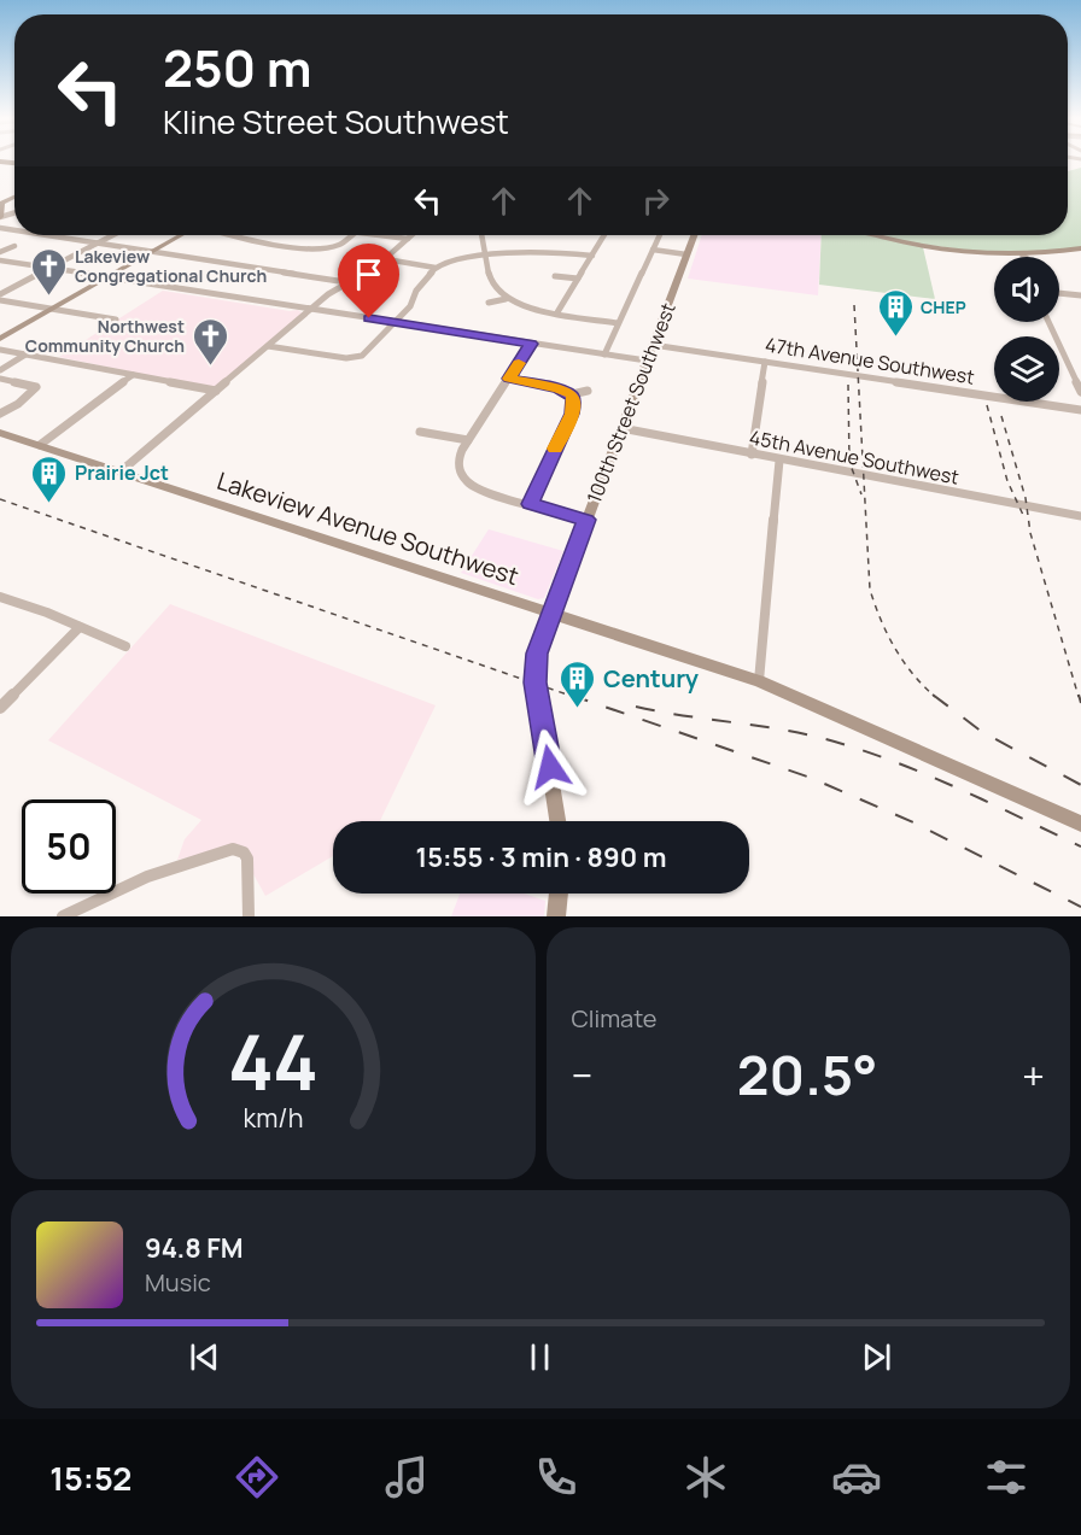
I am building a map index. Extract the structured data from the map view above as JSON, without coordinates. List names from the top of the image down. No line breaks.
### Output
{"streets":{"street":["47th Avenue Southwest","100th Street Southwest","45th Avenue Southwest","Lakeview Avenue Southwest"]},"crossings":[["47th Avenue Southwest","100th Street Southwest"],["100th Street Southwest","45th Avenue Southwest"],["100th Street Southwest","Lakeview Avenue Southwest"]],"places":{"church":["Lakeview Congregational Church","Northwest Community Church"],"building":["CHEP","Prairie Jct","Century"]},"page":{"turn":["250 m","Kline Street Southwest"],"limit":"50","trip":"15:55 · 3 min · 890 m","tile":"Climate","heat":["−","20.5°","+"],"song":["94.8 FM","Music"],"tabs":"15:52","gauge":["44","km/h"]}}
